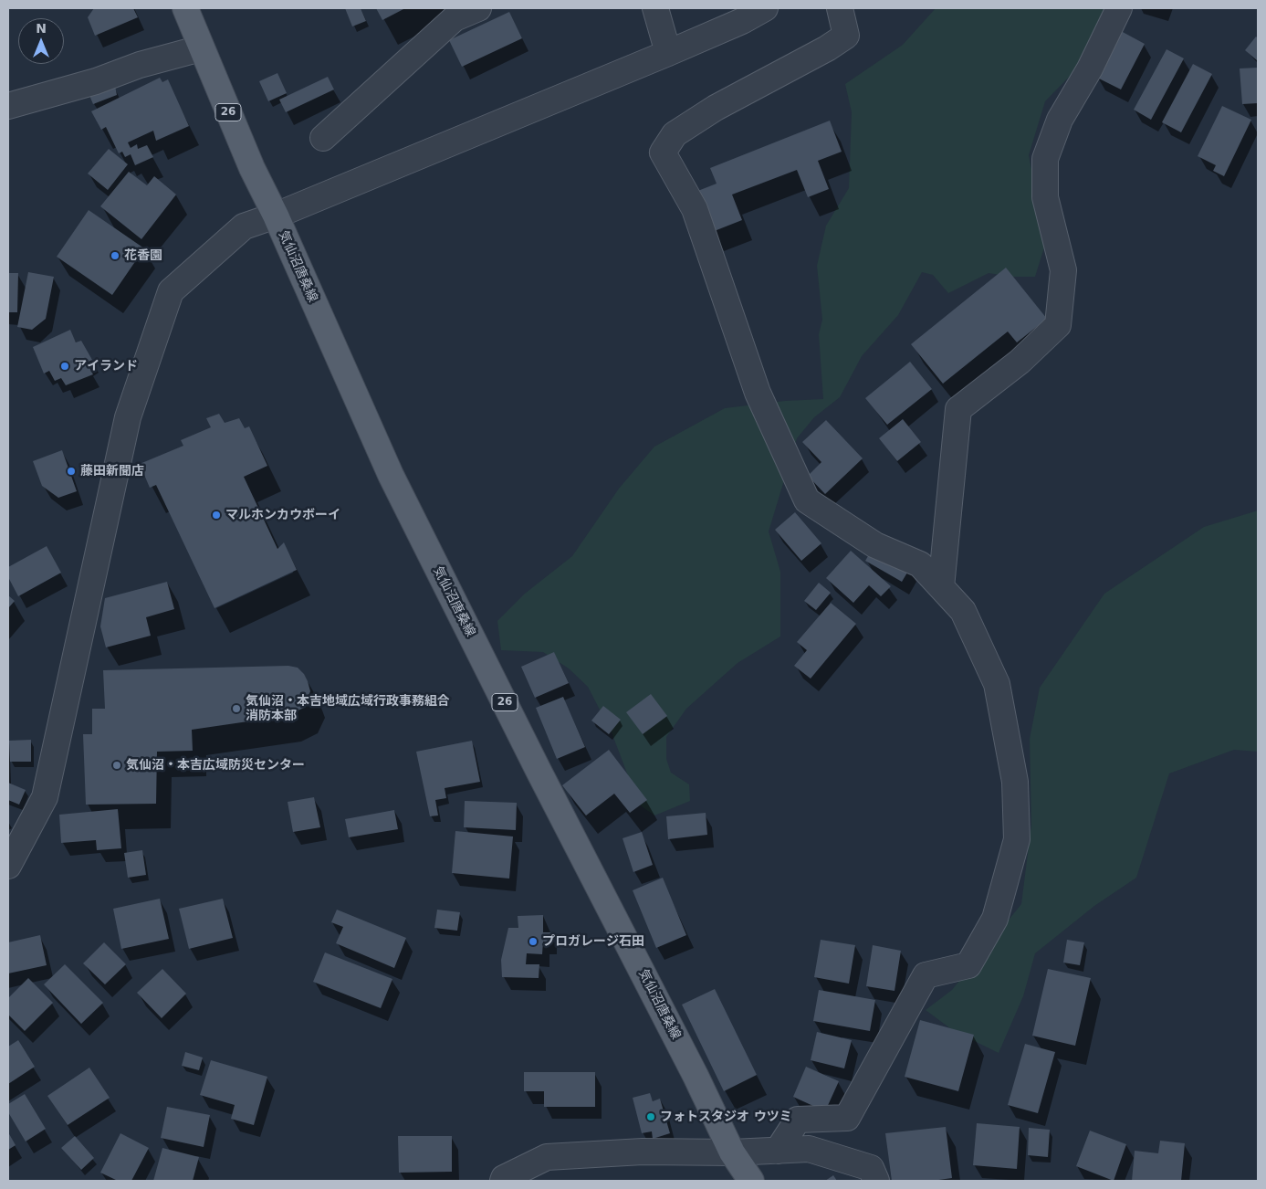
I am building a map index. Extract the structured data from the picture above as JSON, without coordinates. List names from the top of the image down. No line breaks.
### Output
{"streets":{"main road":["26","気仙沼唐桑線"]},"places":["花香園","アイランド","藤田新聞店","マルホンカウボーイ","気仙沼・本吉地域広域行政事務組合 消防本部","気仙沼・本吉広域防災センター","プロガレージ石田","フォトスタジオ ウツミ"],"north":"top"}
